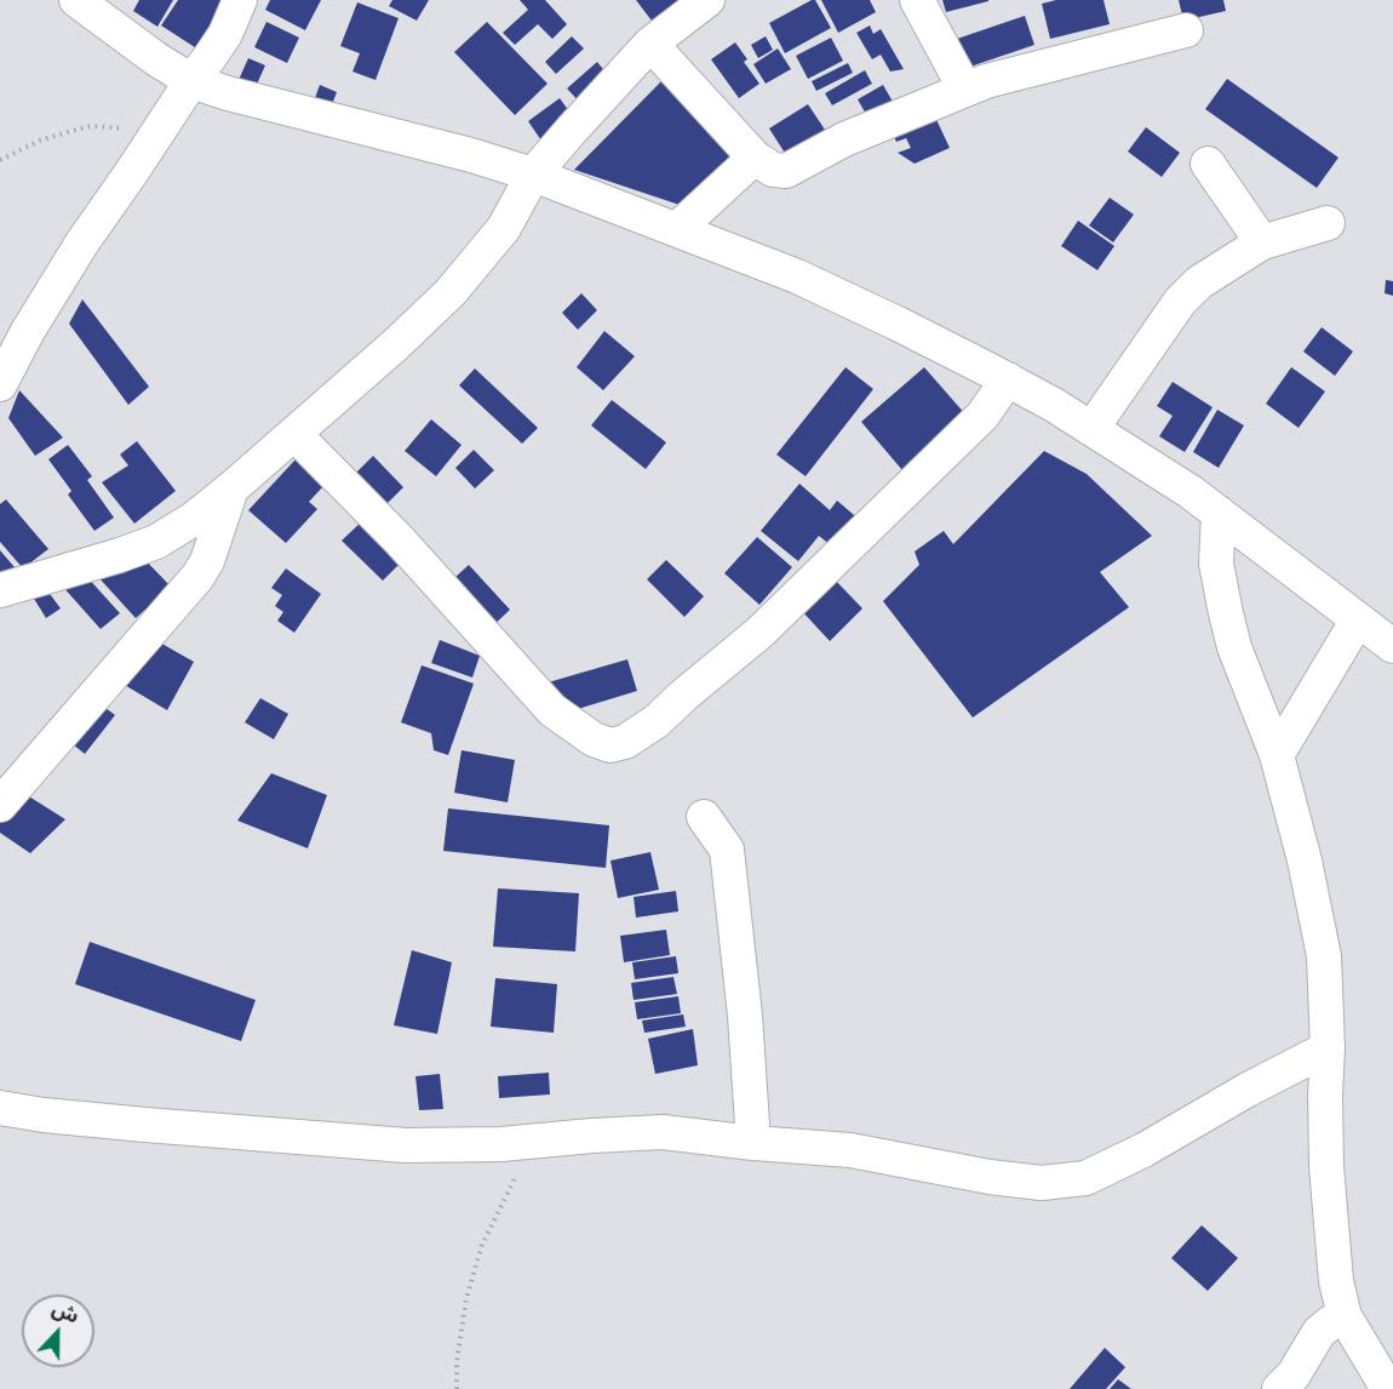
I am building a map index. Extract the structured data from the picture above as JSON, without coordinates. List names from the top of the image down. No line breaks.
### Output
{"north":"top"}
